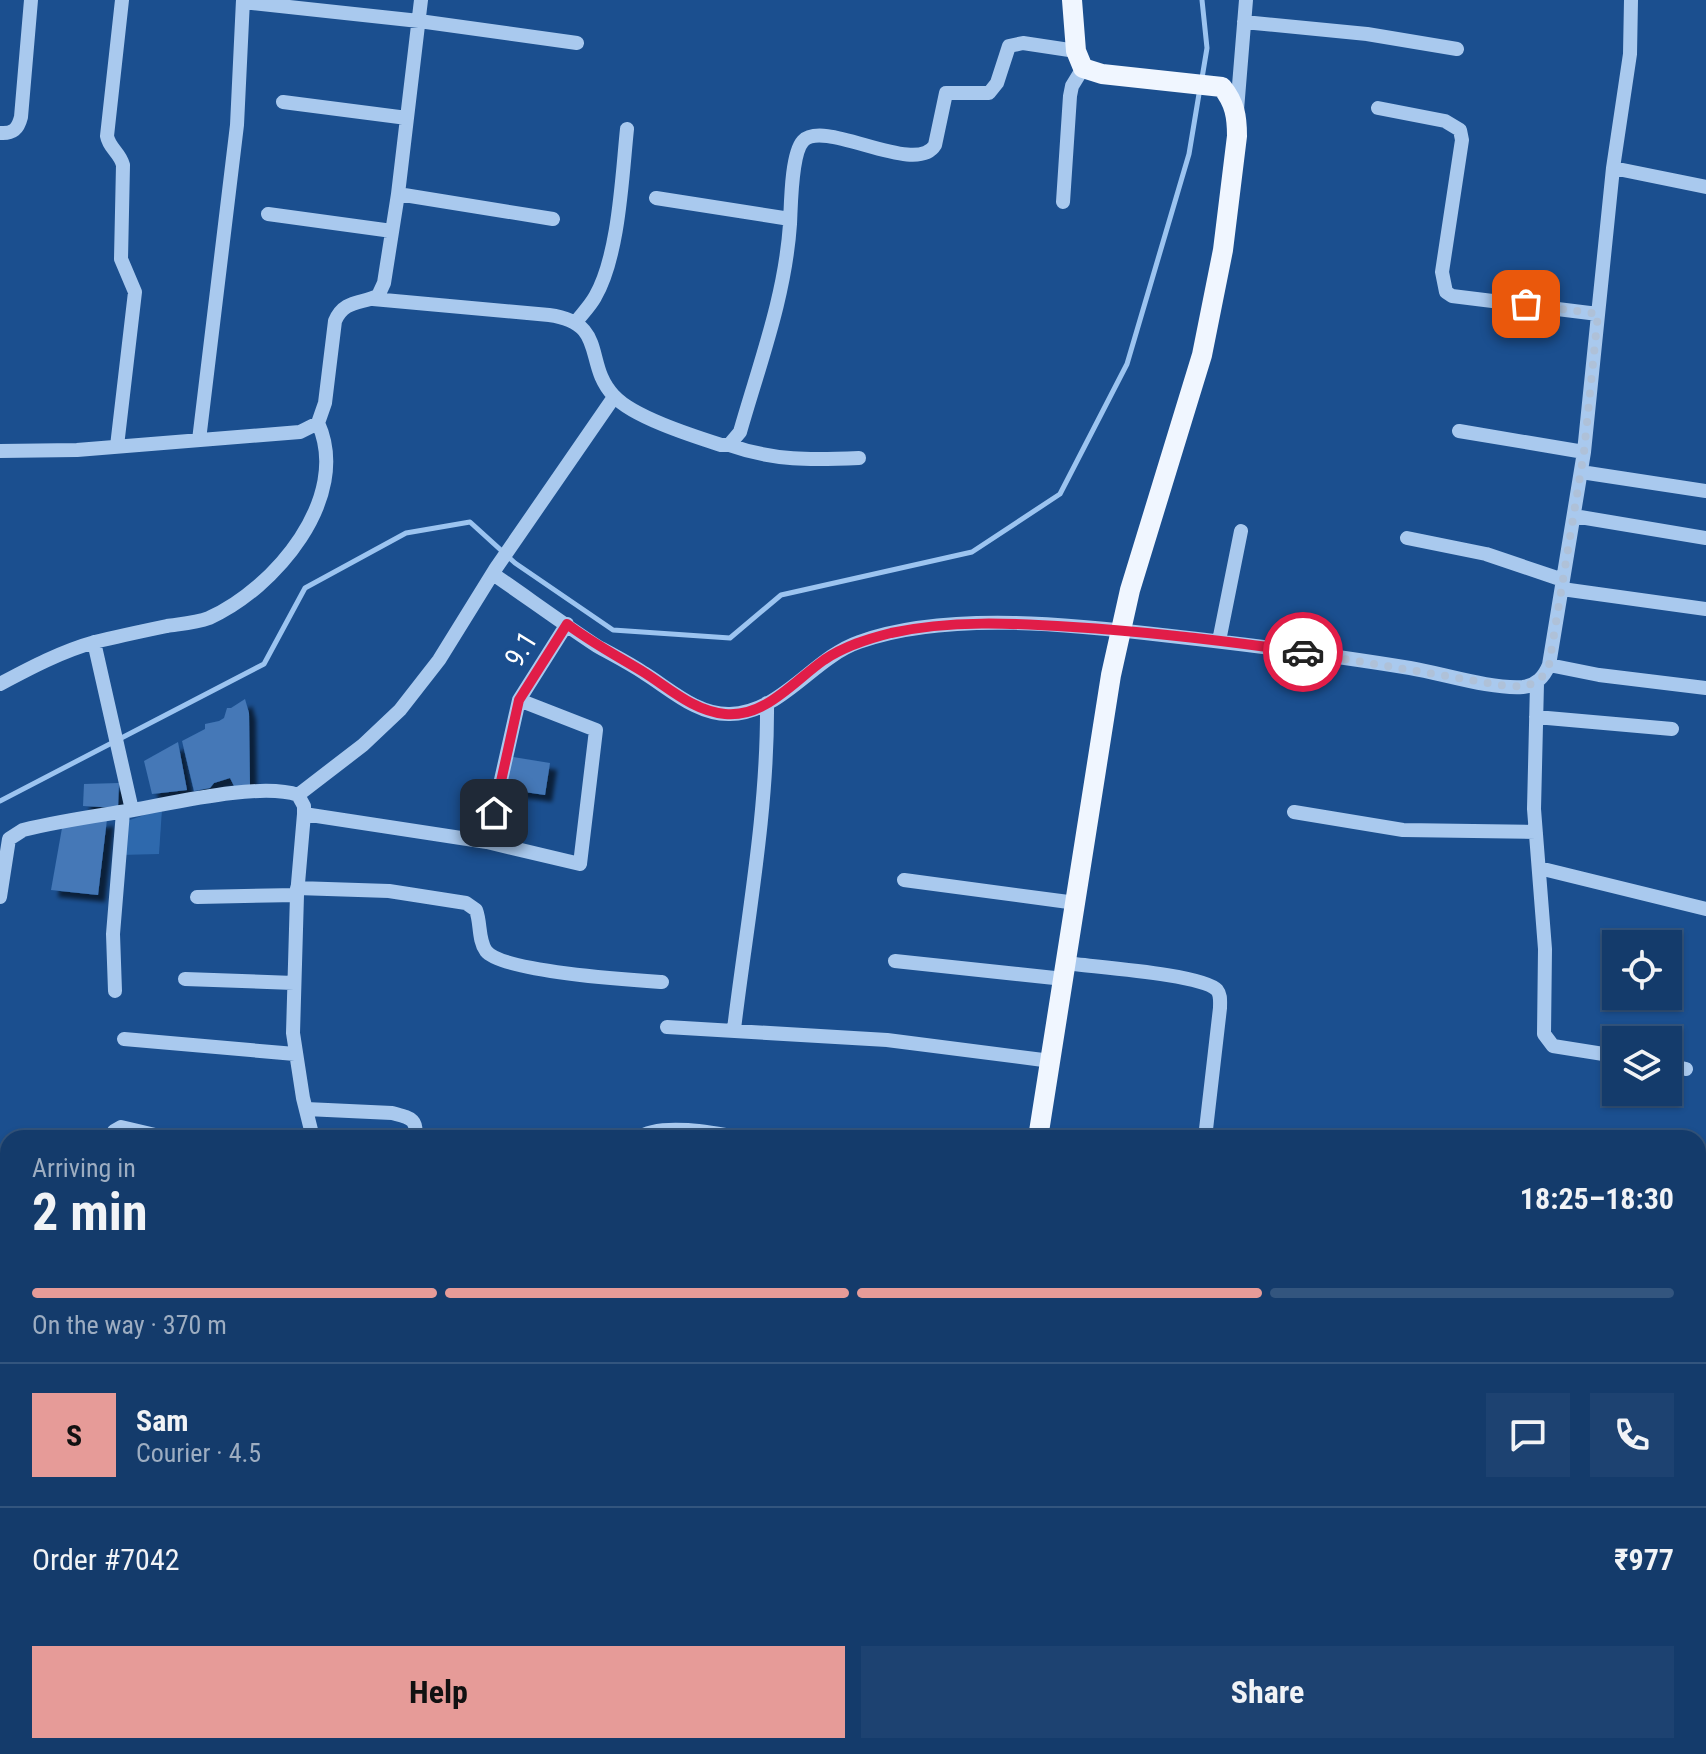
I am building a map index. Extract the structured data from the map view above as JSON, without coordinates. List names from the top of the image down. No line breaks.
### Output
{"streets":{"street":["9.1"]},"page":{"heading":["2 min","Arriving in","18:25–18:30"],"panel":["Sam","Courier · 4.5","Order #7042","₹977"],"bar":"On the way · 370 m","round":"S","buttons":["Help","Share"]}}
